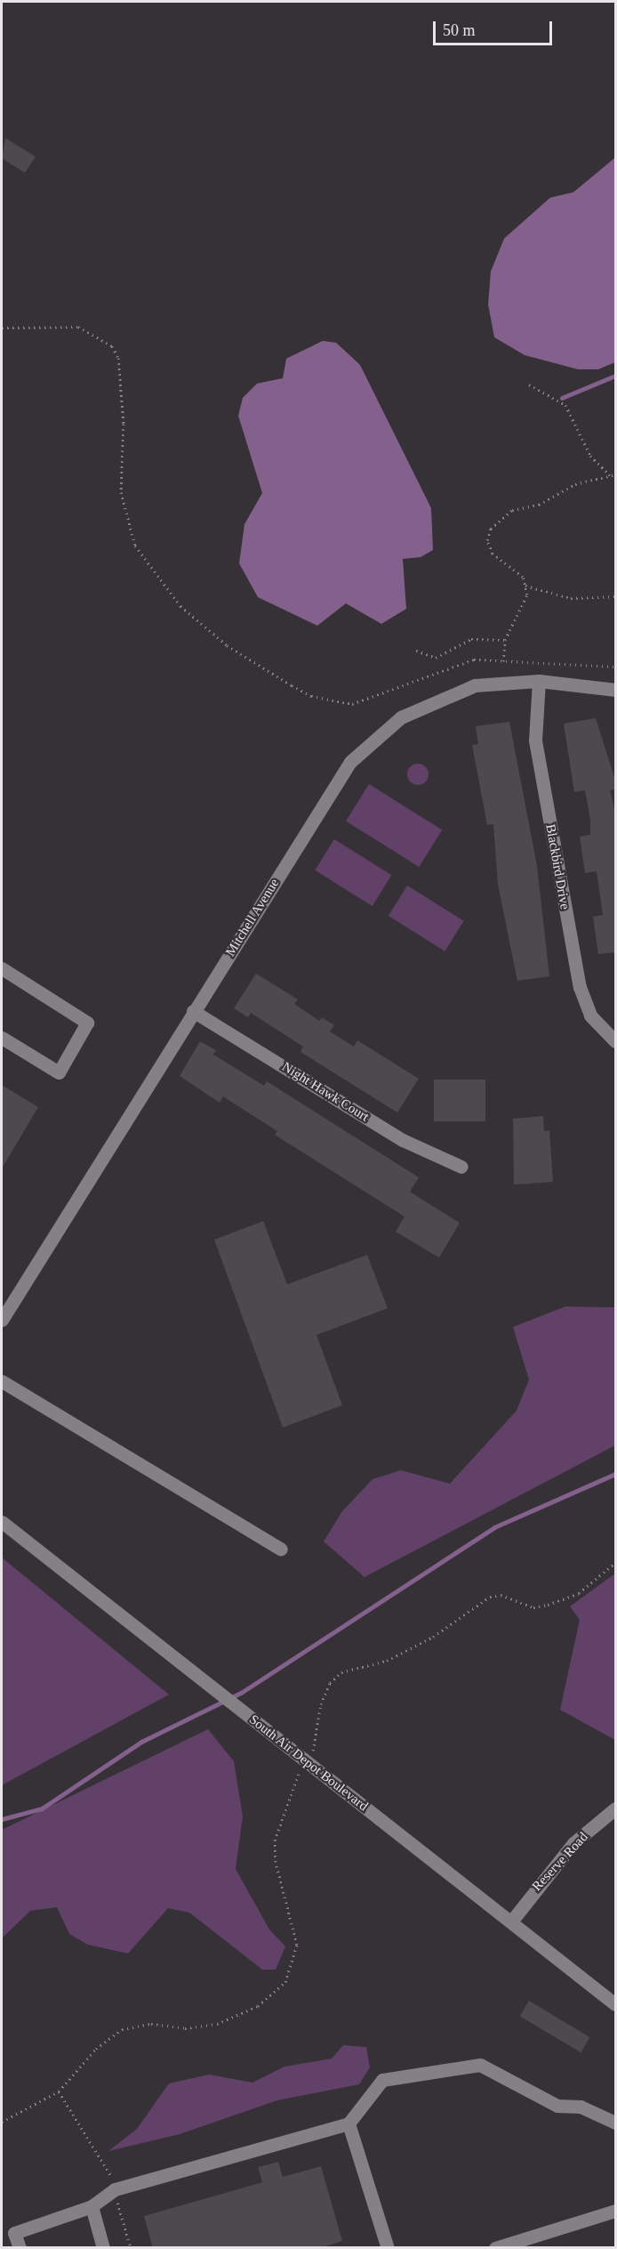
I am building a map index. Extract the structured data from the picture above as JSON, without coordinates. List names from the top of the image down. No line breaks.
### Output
{"streets":{"street":["Blackbird Drive","Mitchell Avenue","Night Hawk Court","South Air Depot Boulevard","Reserve Road"]},"crossings":[["Blackbird Drive","Mitchell Avenue"],["Mitchell Avenue","Night Hawk Court"],["South Air Depot Boulevard","Reserve Road"]],"scale_bar":"50 m"}
